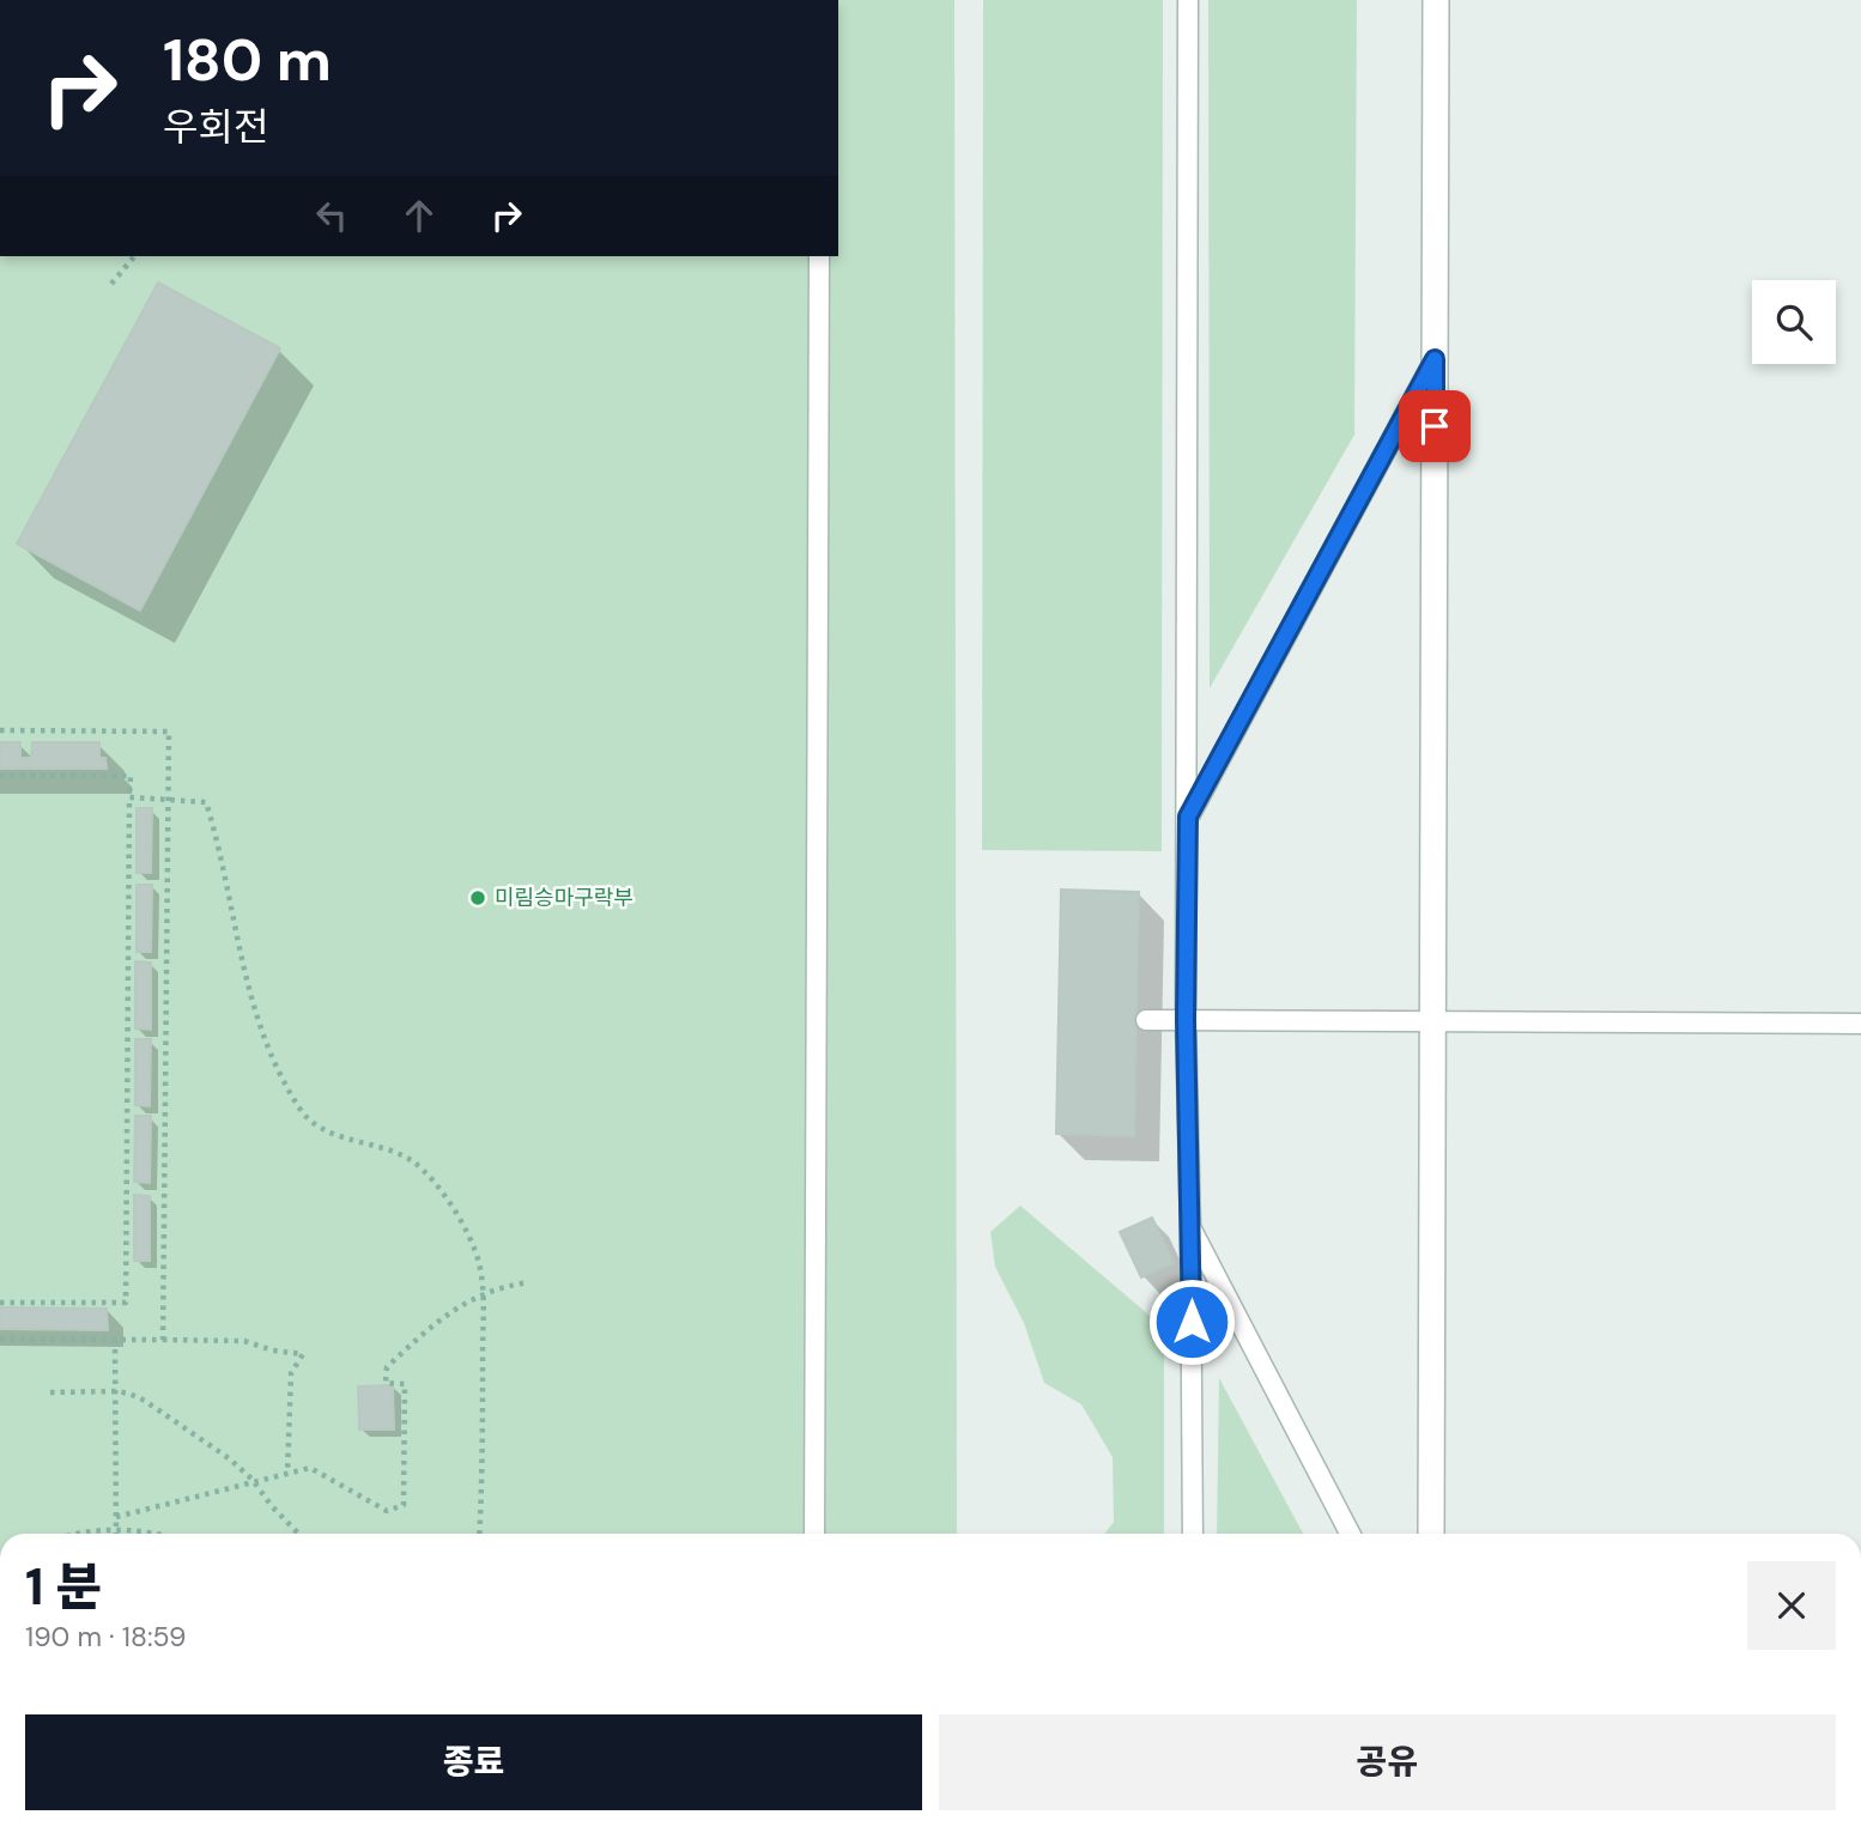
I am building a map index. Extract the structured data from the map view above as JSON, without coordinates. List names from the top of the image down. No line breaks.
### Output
{"places":["미림승마구락부"],"page":{"turn":["180 m","우회전"],"heading":["1 분","190 m · 18:59"],"buttons":["종료","공유"]}}
